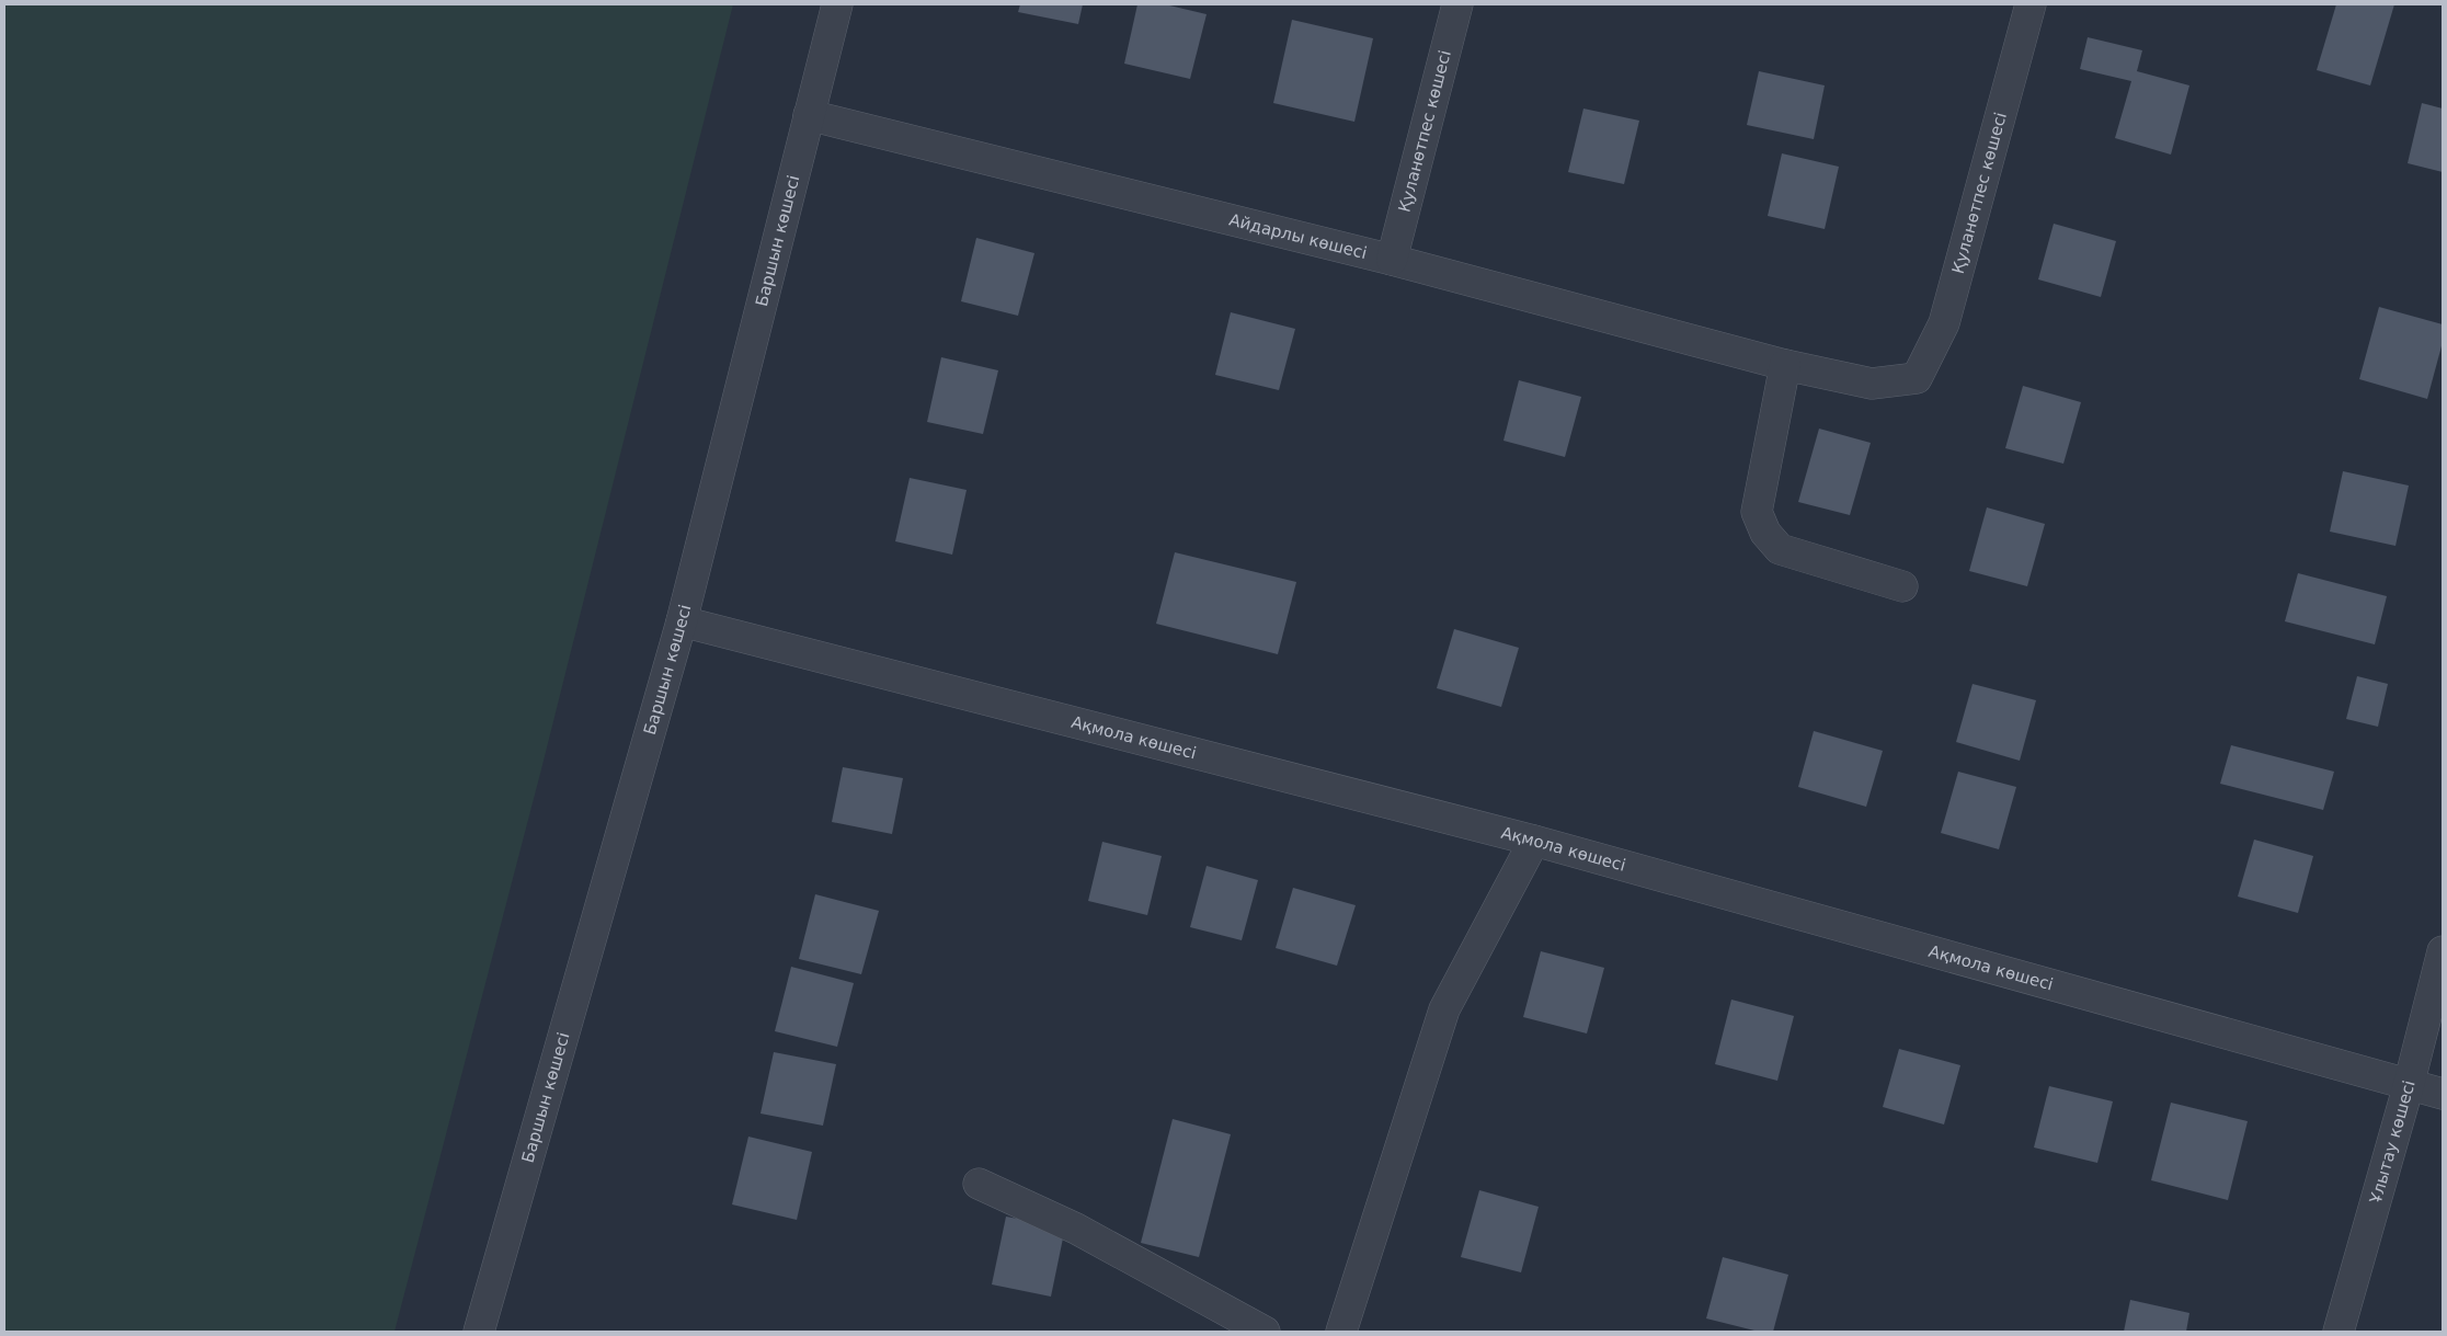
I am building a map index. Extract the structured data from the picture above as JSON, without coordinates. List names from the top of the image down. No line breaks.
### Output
{"streets":{"street":["Қуланөтпес көшесі","Айдарлы көшесі","Баршын көшесі","Ақмола көшесі","Ұлытау көшесі"]},"crossings":[["Қуланөтпес көшесі","Айдарлы көшесі"],["Айдарлы көшесі","Баршын көшесі"],["Баршын көшесі","Ақмола көшесі"],["Ақмола көшесі","Ұлытау көшесі"]]}
